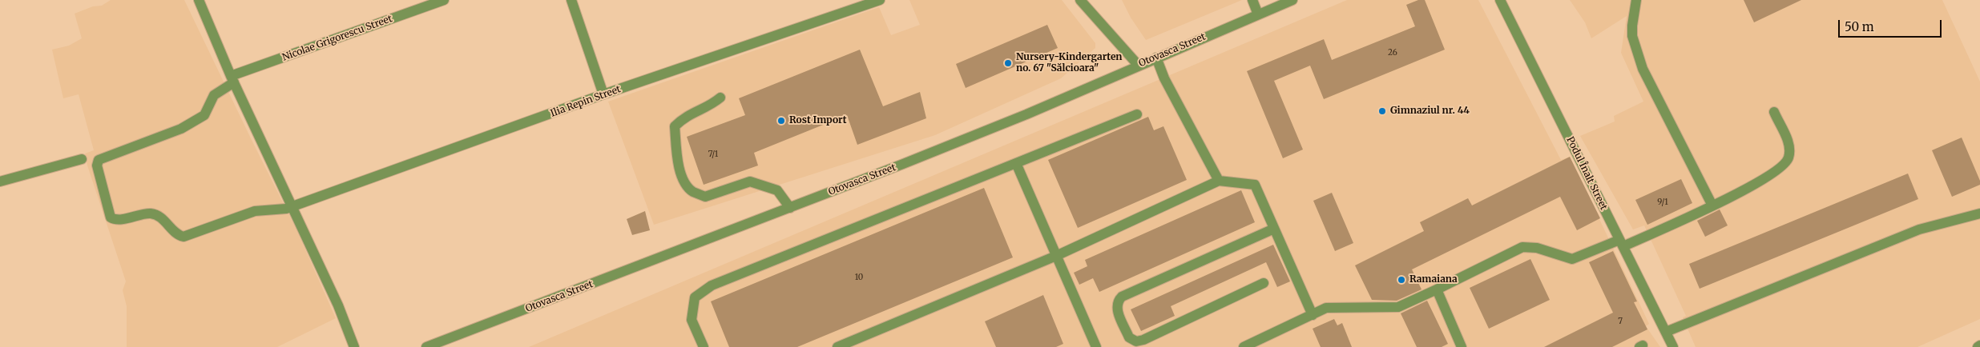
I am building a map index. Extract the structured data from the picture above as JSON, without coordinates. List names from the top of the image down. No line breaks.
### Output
{"streets":{"street":["Nicolae Grigorescu Street","Otovasca Street","Ilia Repin Street","Podul Înalt Street"]},"crossings":[["Nicolae Grigorescu Street","Ilia Repin Street"]],"places":["Nursery-Kindergarten no. 67 \"Sălcioara\"","Gimnaziul nr. 44","Rost Import","Ramaiana"],"house_numbers":["26","7/1","9/1","10","7"],"scale_bar":"50 m"}
